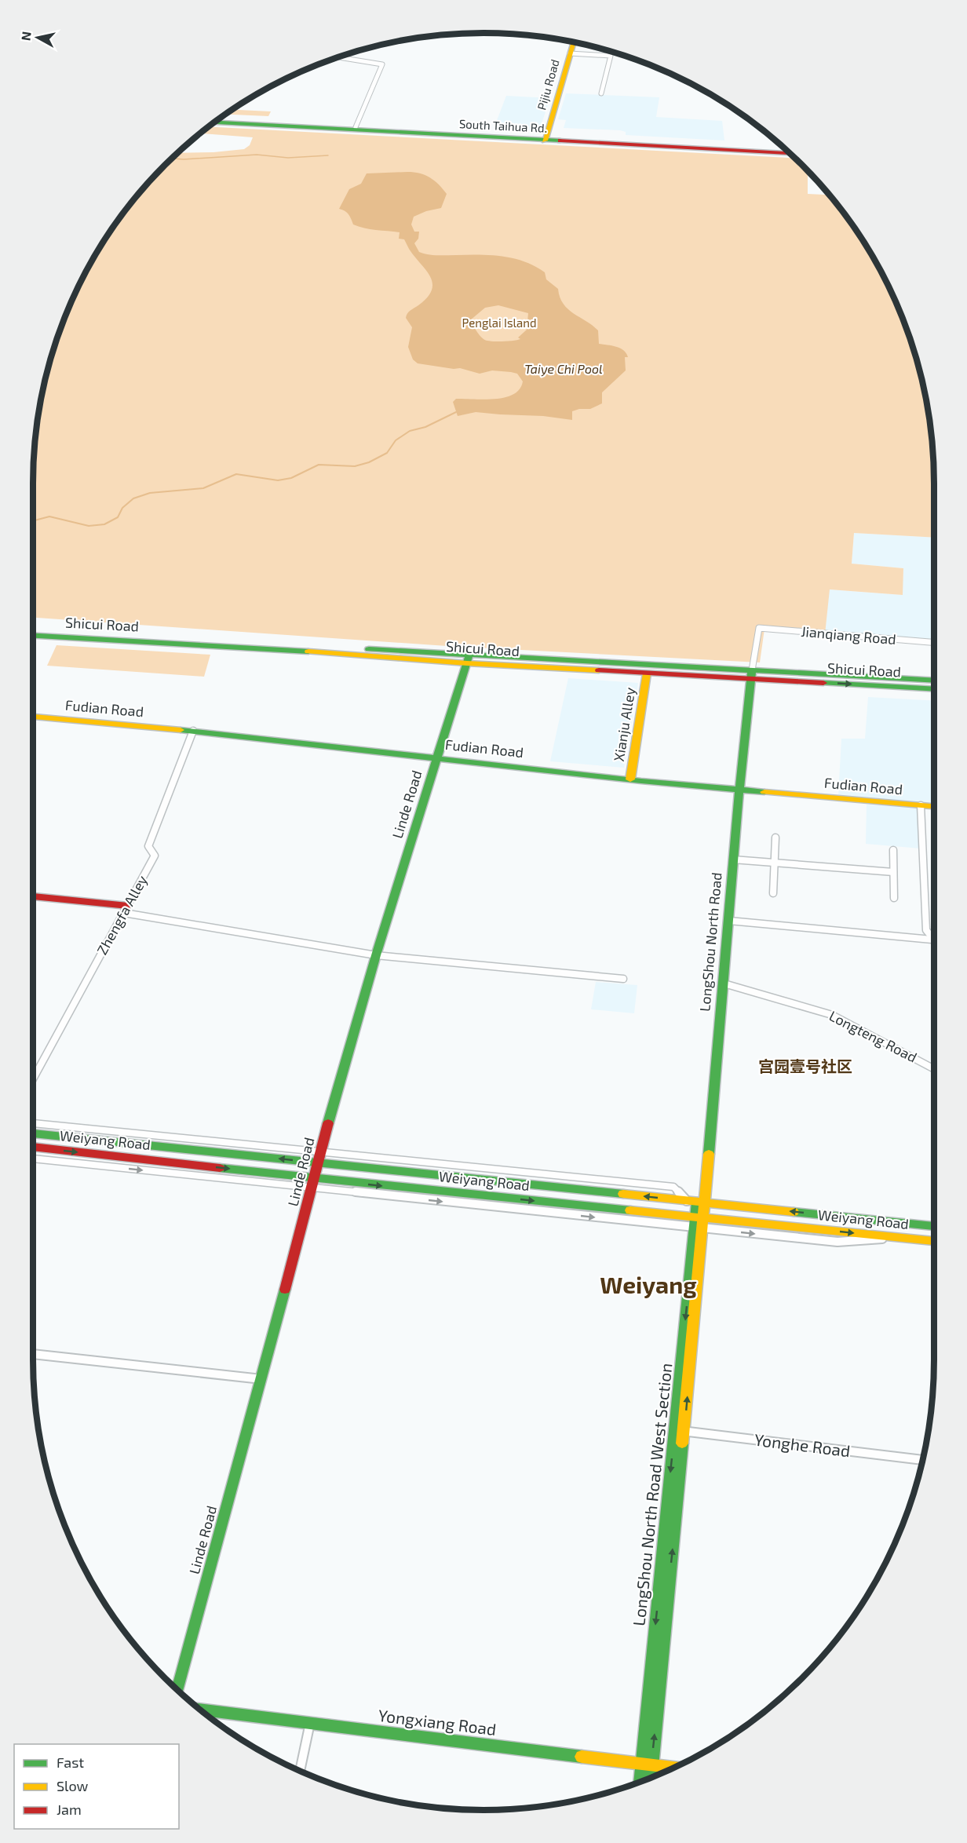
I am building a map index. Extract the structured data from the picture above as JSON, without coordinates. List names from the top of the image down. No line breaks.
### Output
{"streets":{"main road":["Pijiu Road","South Taihua Rd.","Shicui Road","Fudian Road","Xianju Alley","Linde Road","LongShou North Road","Weiyang Road","LongShou North Road West Section","Yongxiang Road"],"street":["Jianqiang Road","Zhengfa Alley","Longteng Road","Yonghe Road"]},"crossings":[["Pijiu Road","South Taihua Rd."],["Shicui Road","Jianqiang Road"],["Shicui Road","Xianju Alley"],["Shicui Road","Linde Road"],["Shicui Road","LongShou North Road"],["Jianqiang Road","LongShou North Road"],["Fudian Road","Xianju Alley"],["Fudian Road","Linde Road"],["Fudian Road","Zhengfa Alley"],["Fudian Road","LongShou North Road"],["Linde Road","Weiyang Road"],["LongShou North Road","Longteng Road"],["LongShou North Road","Weiyang Road"],["LongShou North Road","LongShou North Road West Section"],["Weiyang Road","LongShou North Road West Section"],["Yonghe Road","LongShou North Road West Section"],["LongShou North Road West Section","Yongxiang Road"]],"districts":["宫园壹号社区","Weiyang"],"water":["Taiye Chi Pool"],"parks":["Penglai Island"],"legend":["Fast","Slow","Jam"],"north":"left"}
